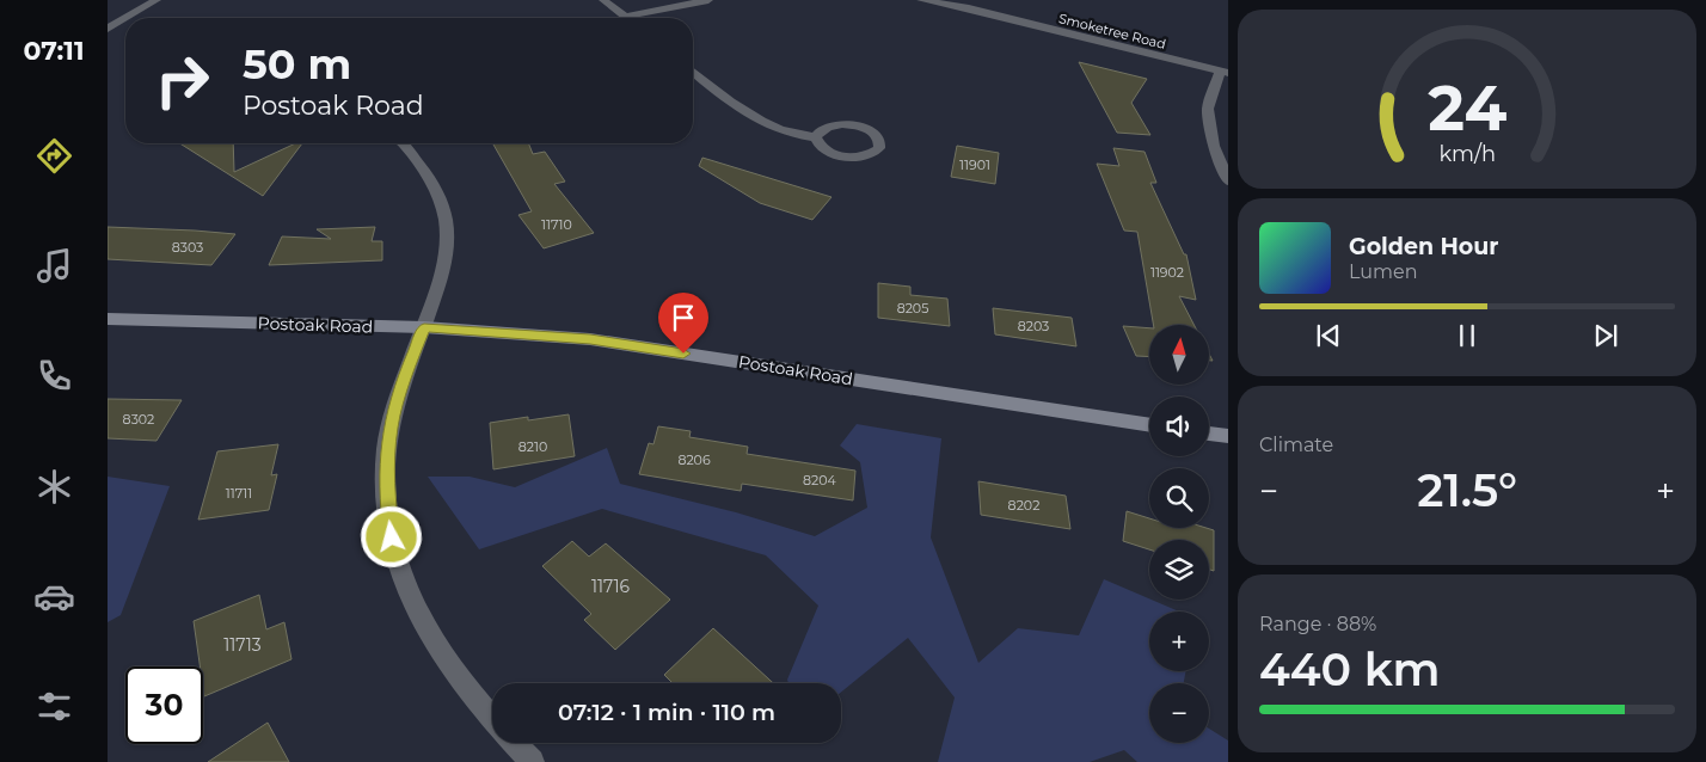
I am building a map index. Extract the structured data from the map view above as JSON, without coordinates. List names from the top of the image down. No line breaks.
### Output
{"streets":{"street":["Smoketree Road","Postoak Road"]},"house_numbers":["11901","11710","8303","11902","8205","8203","8302","8210","8206","8204","11711","8202","11716","11713"],"north":"top","page":{"tabs":"07:11","turn":["50 m","Postoak Road"],"song":["Golden Hour","Lumen"],"map_buttons":["+","−"],"tile":["Climate",["Range · 88%","440 km"]],"heat":["−","21.5°","+"],"limit":"30","trip":"07:12 · 1 min · 110 m","gauge":["24","km/h"]}}
